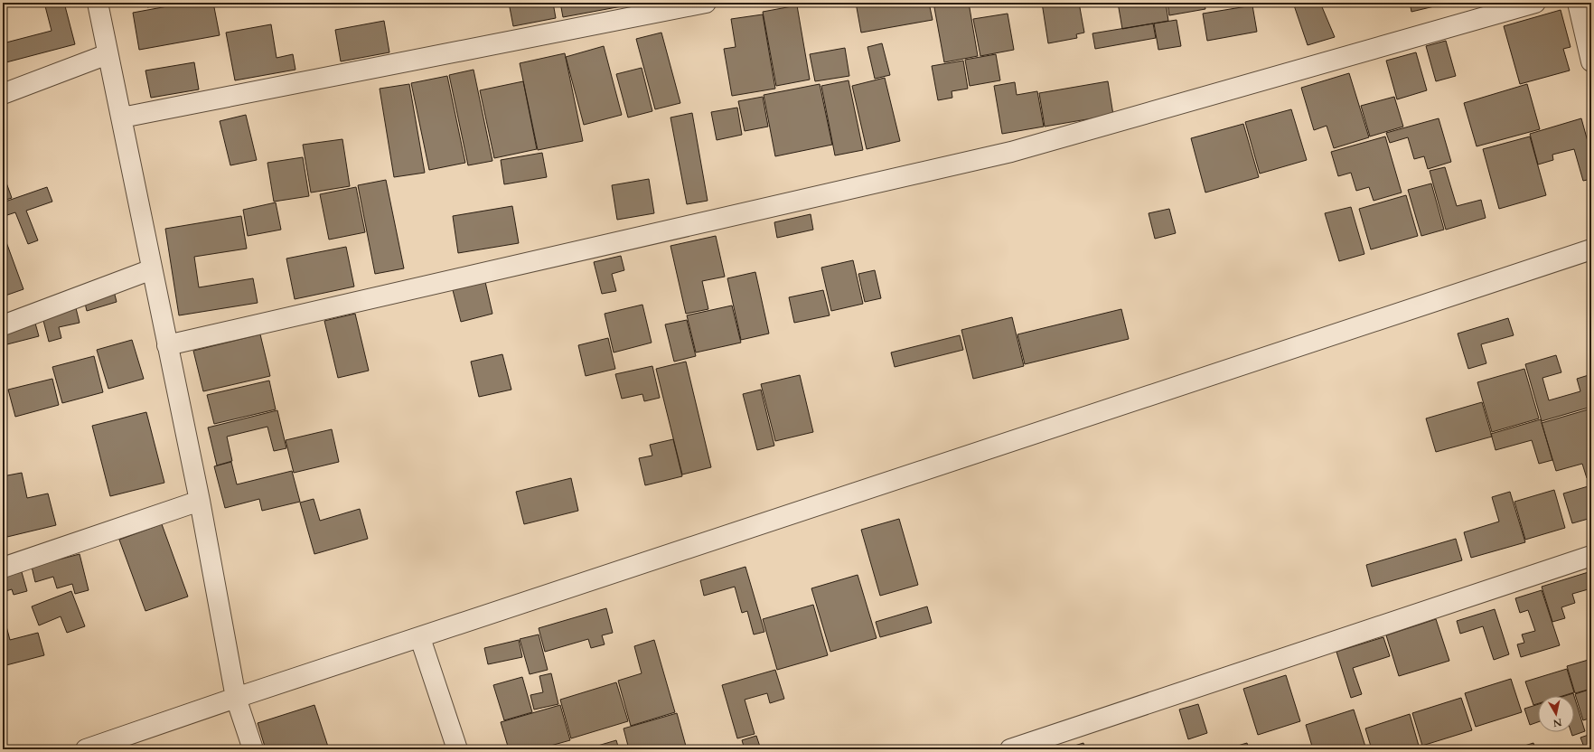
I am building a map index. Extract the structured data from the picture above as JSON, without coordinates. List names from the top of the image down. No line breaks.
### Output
{"north":"bottom"}
